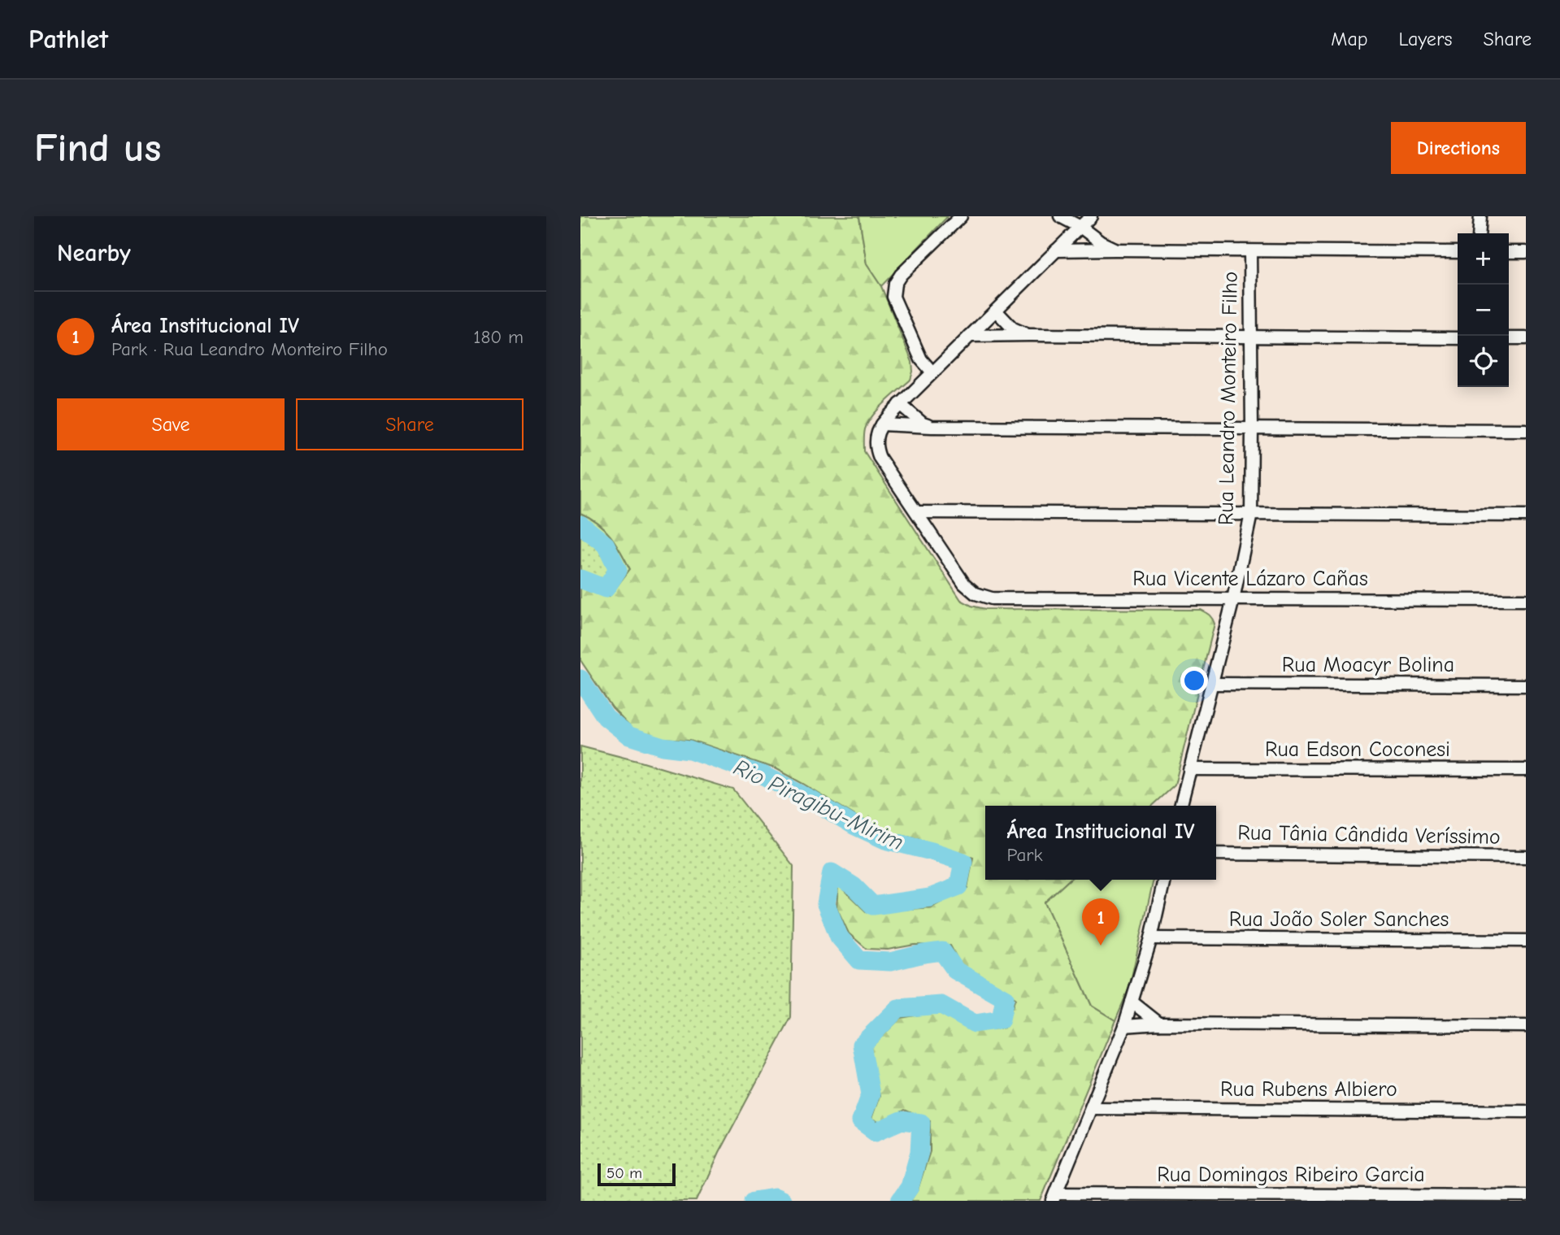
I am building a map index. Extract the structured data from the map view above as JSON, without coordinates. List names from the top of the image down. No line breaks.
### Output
{"streets":{"street":["Rua Leandro Monteiro Filho","Rua Vicente Lázaro Cañas","Rua Moacyr Bolina","Rua Edson Coconesi","Rua Tânia Cândida Veríssimo","Rua João Soler Sanches","Rua Rubens Albiero","Rua Domingos Ribeiro Garcia"]},"crossings":[["Rua Leandro Monteiro Filho","Rua Vicente Lázaro Cañas"],["Rua Leandro Monteiro Filho","Rua Moacyr Bolina"],["Rua Leandro Monteiro Filho","Rua Edson Coconesi"]],"water":["Rio Piragibu-Mirim"],"scale_bar":"50 m","page":{"header":"Pathlet","nav":["Map","Layers","Share"],"buttons":["Directions",["Save","Share"]],"title":"Find us","heading":"Nearby","map_buttons":["+","−"],"list":[{"mark":"1","name":"Área Institucional IV","note":"Park · Rua Leandro Monteiro Filho","value":"180 m"}],"popup":["Área Institucional IV","Park"],"pins":"1","scale":"50 m"}}
